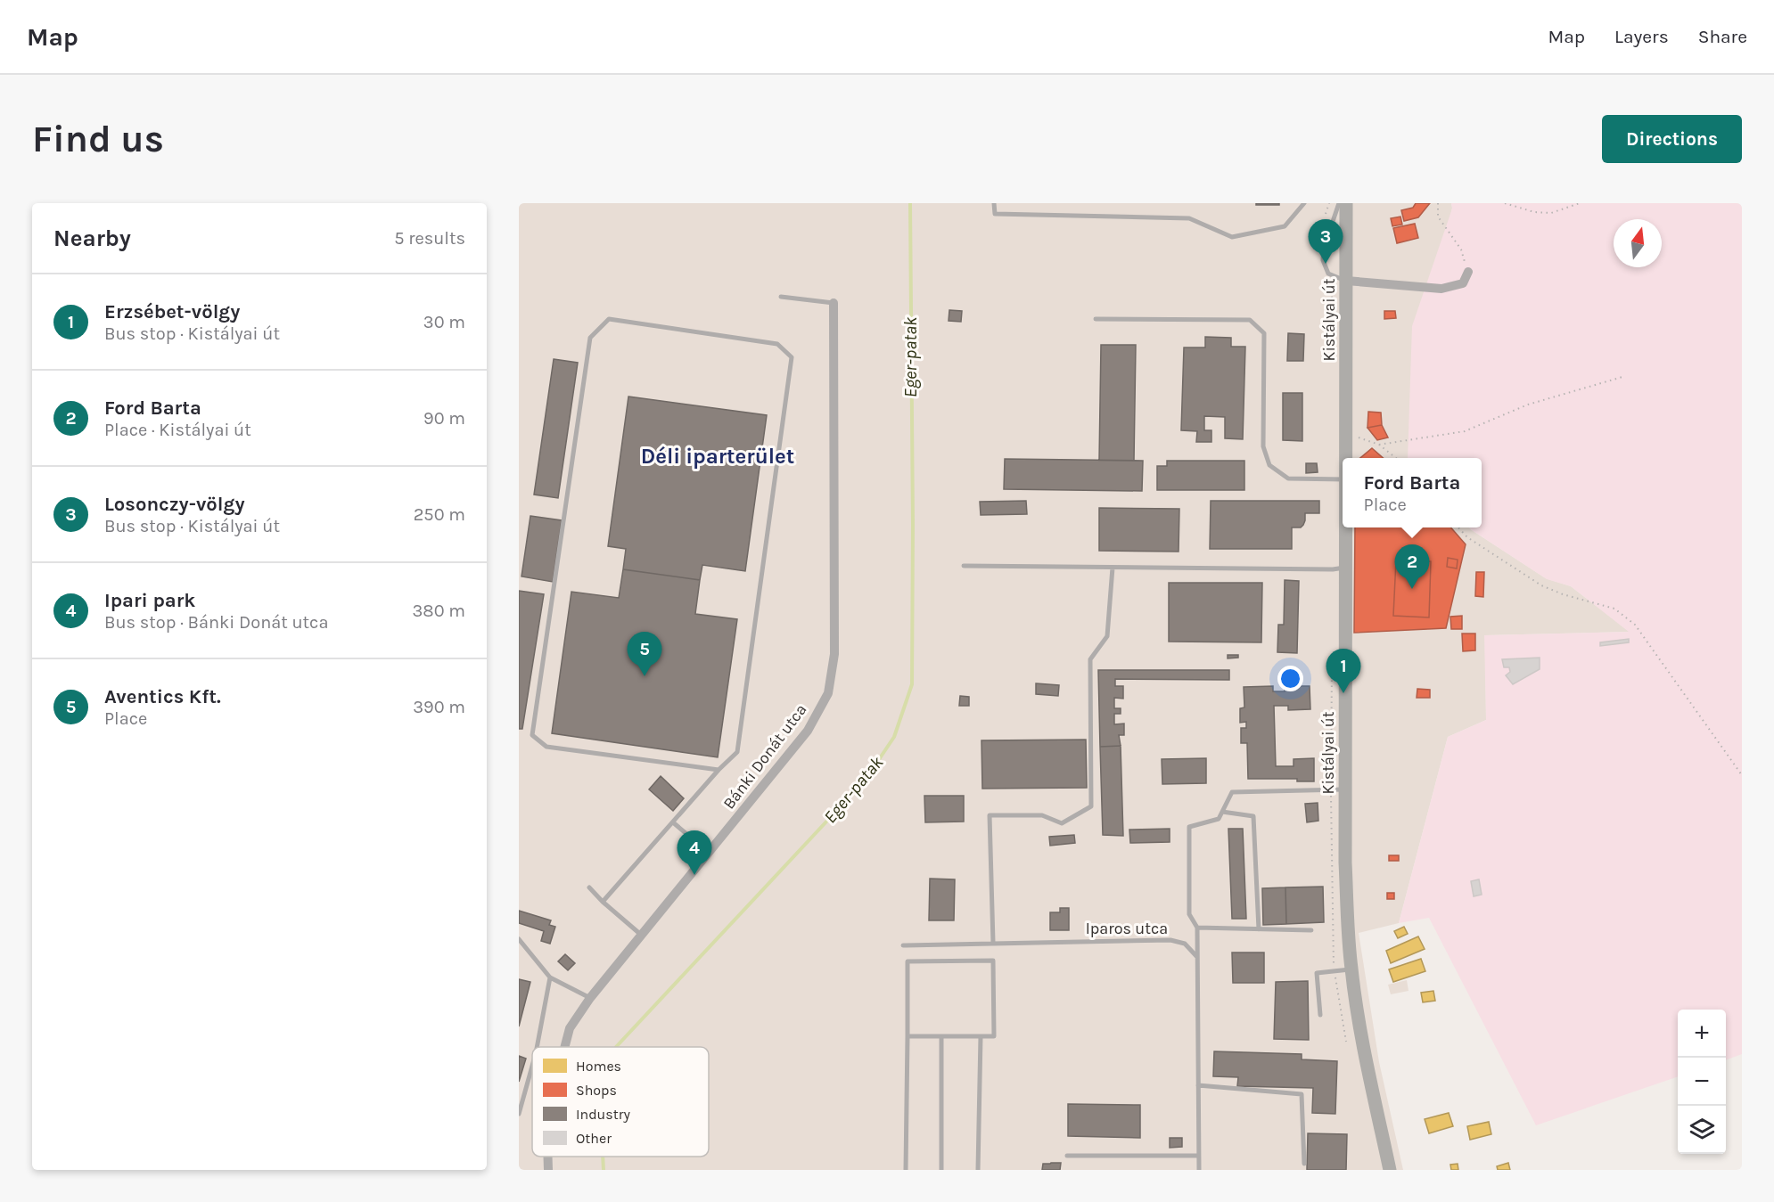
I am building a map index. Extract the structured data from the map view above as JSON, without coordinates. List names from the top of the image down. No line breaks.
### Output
{"streets":{"main road":["Kistályai út"],"street":["Bánki Donát utca"],"lane":["Iparos utca"]},"districts":["Déli iparterület"],"water":["Eger-patak"],"legend":["Homes","Shops","Industry","Other"],"north":"top","page":{"header":"Map","nav":["Map","Layers","Share"],"buttons":"Directions","title":"Find us","heading":["Nearby","5 results"],"pins":["3","2","5","1","4"],"list":[{"mark":"1","name":"Erzsébet-völgy","note":"Bus stop · Kistályai út","value":"30 m"},{"mark":"2","name":"Ford Barta","note":"Place · Kistályai út","value":"90 m"},{"mark":"3","name":"Losonczy-völgy","note":"Bus stop · Kistályai út","value":"250 m"},{"mark":"4","name":"Ipari park","note":"Bus stop · Bánki Donát utca","value":"380 m"},{"mark":"5","name":"Aventics Kft.","note":"Place","value":"390 m"}],"popup":["Ford Barta","Place"],"map_buttons":["+","−"]}}
